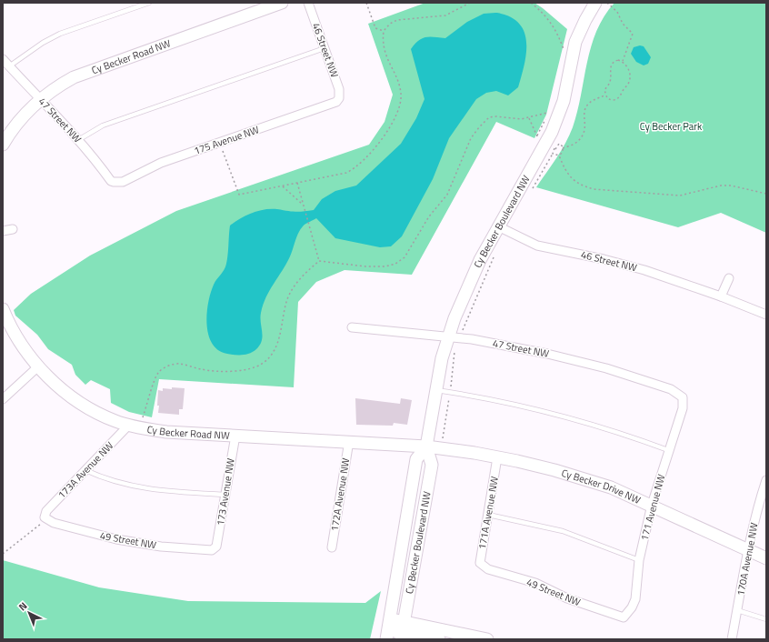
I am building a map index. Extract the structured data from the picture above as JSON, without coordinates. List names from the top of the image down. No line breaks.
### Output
{"streets":{"street":["46 Street NW","Cy Becker Road NW","47 Street NW","175 Avenue NW","Cy Becker Boulevard NW","173A Avenue NW","Cy Becker Drive NW","173 Avenue NW","172A Avenue NW","171 Avenue NW","171A Avenue NW","49 Street NW","170A Avenue NW"]},"crossings":[["46 Street NW","175 Avenue NW"],["46 Street NW","Cy Becker Boulevard NW"],["Cy Becker Road NW","47 Street NW"],["Cy Becker Road NW","Cy Becker Boulevard NW"],["Cy Becker Road NW","173A Avenue NW"],["Cy Becker Road NW","Cy Becker Drive NW"],["Cy Becker Road NW","173 Avenue NW"],["Cy Becker Road NW","172A Avenue NW"],["47 Street NW","175 Avenue NW"],["47 Street NW","Cy Becker Boulevard NW"],["47 Street NW","171 Avenue NW"],["Cy Becker Boulevard NW","Cy Becker Drive NW"],["173A Avenue NW","49 Street NW"],["Cy Becker Drive NW","171 Avenue NW"],["Cy Becker Drive NW","171A Avenue NW"],["Cy Becker Drive NW","170A Avenue NW"],["173 Avenue NW","49 Street NW"],["171 Avenue NW","49 Street NW"],["171A Avenue NW","49 Street NW"]],"parks":["Cy Becker Park"],"north":"top left"}
